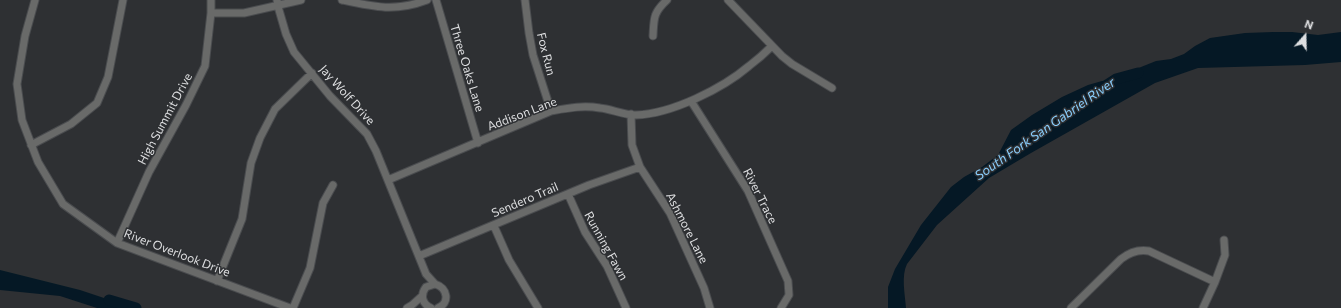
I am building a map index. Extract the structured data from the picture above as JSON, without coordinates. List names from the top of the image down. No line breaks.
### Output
{"streets":{"street":["Fox Run","Three Oaks Lane","Jay Wolf Drive","Addison Lane","High Summit Drive","River Trace","Sendero Trail","Ashmore Lane","Running Fawn","River Overlook Drive"]},"crossings":[["Fox Run","Addison Lane"],["Three Oaks Lane","Addison Lane"],["Jay Wolf Drive","Addison Lane"],["Jay Wolf Drive","Sendero Trail"],["Addison Lane","River Trace"],["Addison Lane","Ashmore Lane"],["High Summit Drive","River Overlook Drive"],["Sendero Trail","Ashmore Lane"],["Sendero Trail","Running Fawn"]],"water":["South Fork San Gabriel River"],"north":"top"}
